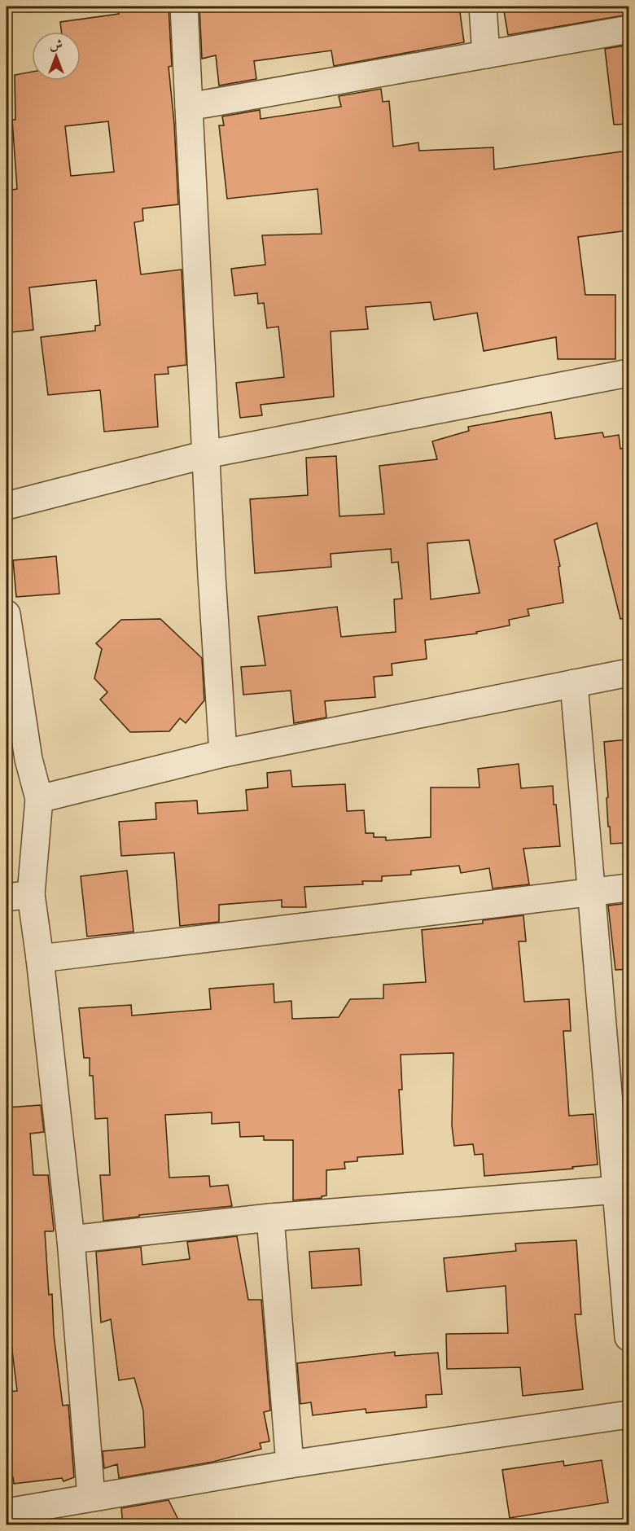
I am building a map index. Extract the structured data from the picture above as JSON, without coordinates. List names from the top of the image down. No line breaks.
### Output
{"north":"top"}
